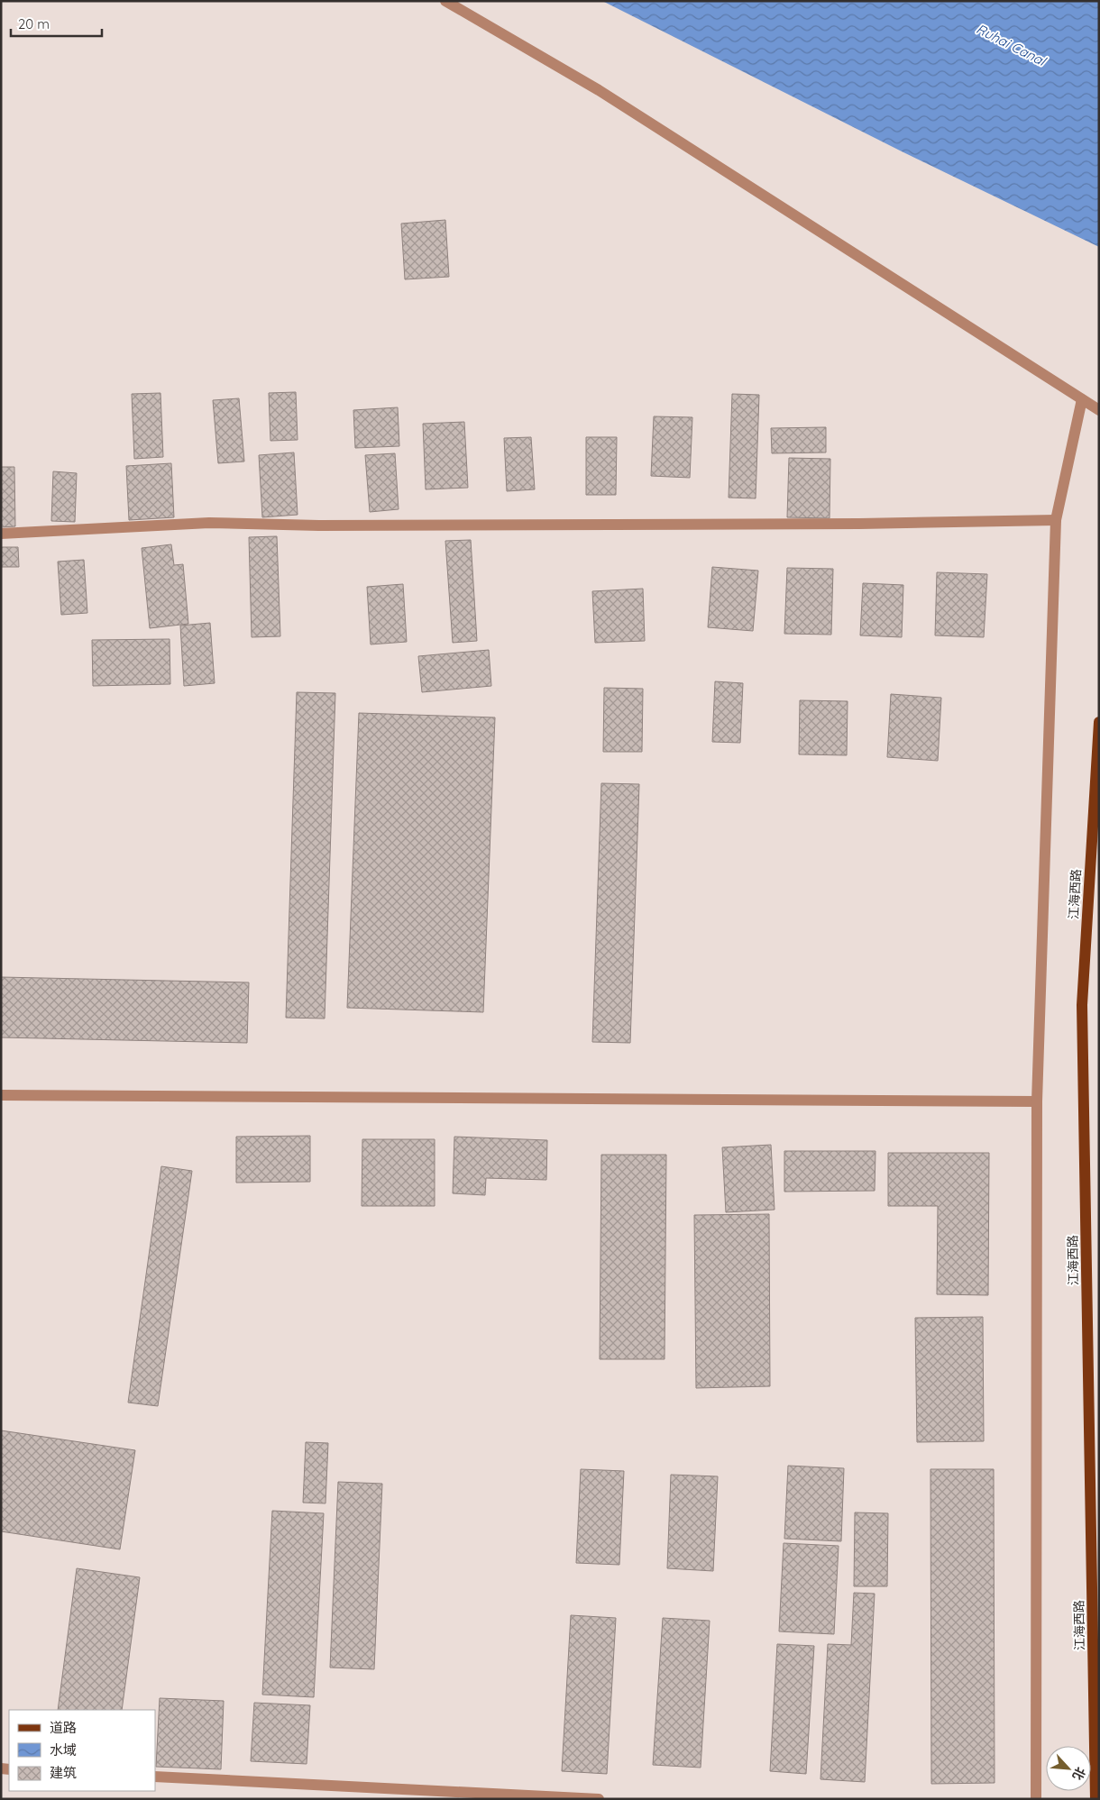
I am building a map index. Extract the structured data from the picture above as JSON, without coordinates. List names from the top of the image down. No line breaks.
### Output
{"streets":{"main road":["江海西路"]},"water":["Ruhai Canal"],"legend":["道路","水域","建筑"],"scale_bar":"20 m","north":"bottom right"}
